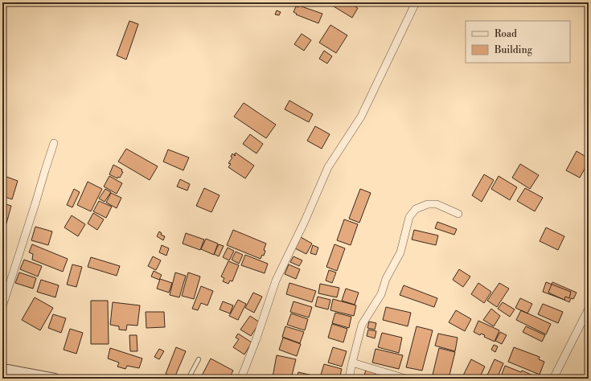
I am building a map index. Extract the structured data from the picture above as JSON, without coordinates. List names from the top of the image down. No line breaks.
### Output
{"legend":["Road","Building"]}
